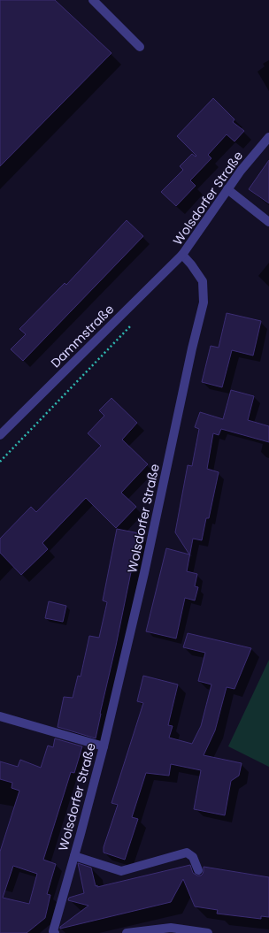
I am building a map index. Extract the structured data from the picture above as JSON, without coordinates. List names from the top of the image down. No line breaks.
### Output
{"streets":{"street":["Wolsdorfer Straße","Dammstraße"]},"crossings":[["Wolsdorfer Straße","Dammstraße"]]}
